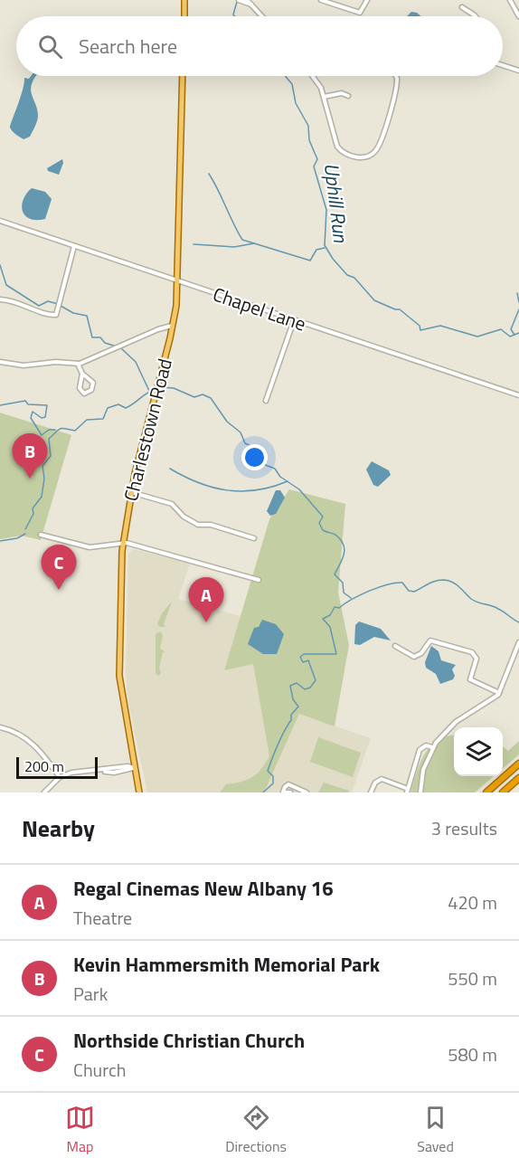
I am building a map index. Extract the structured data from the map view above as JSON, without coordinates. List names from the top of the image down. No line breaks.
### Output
{"streets":{"main road":["Charlestown Road"],"street":["Chapel Lane"]},"crossings":[["Chapel Lane","Charlestown Road"]],"water":["Uphill Run"],"scale_bar":"200 m","page":{"search":"Search here","pins":["B","C","A"],"scale":"200 m","heading":["Nearby","3 results"],"list":[{"mark":"A","name":"Regal Cinemas New Albany 16","note":"Theatre","value":"420 m"},{"mark":"B","name":"Kevin Hammersmith Memorial Park","note":"Park","value":"550 m"},{"mark":"C","name":"Northside Christian Church","note":"Church","value":"580 m"}],"nav":["Map","Directions","Saved"]}}
